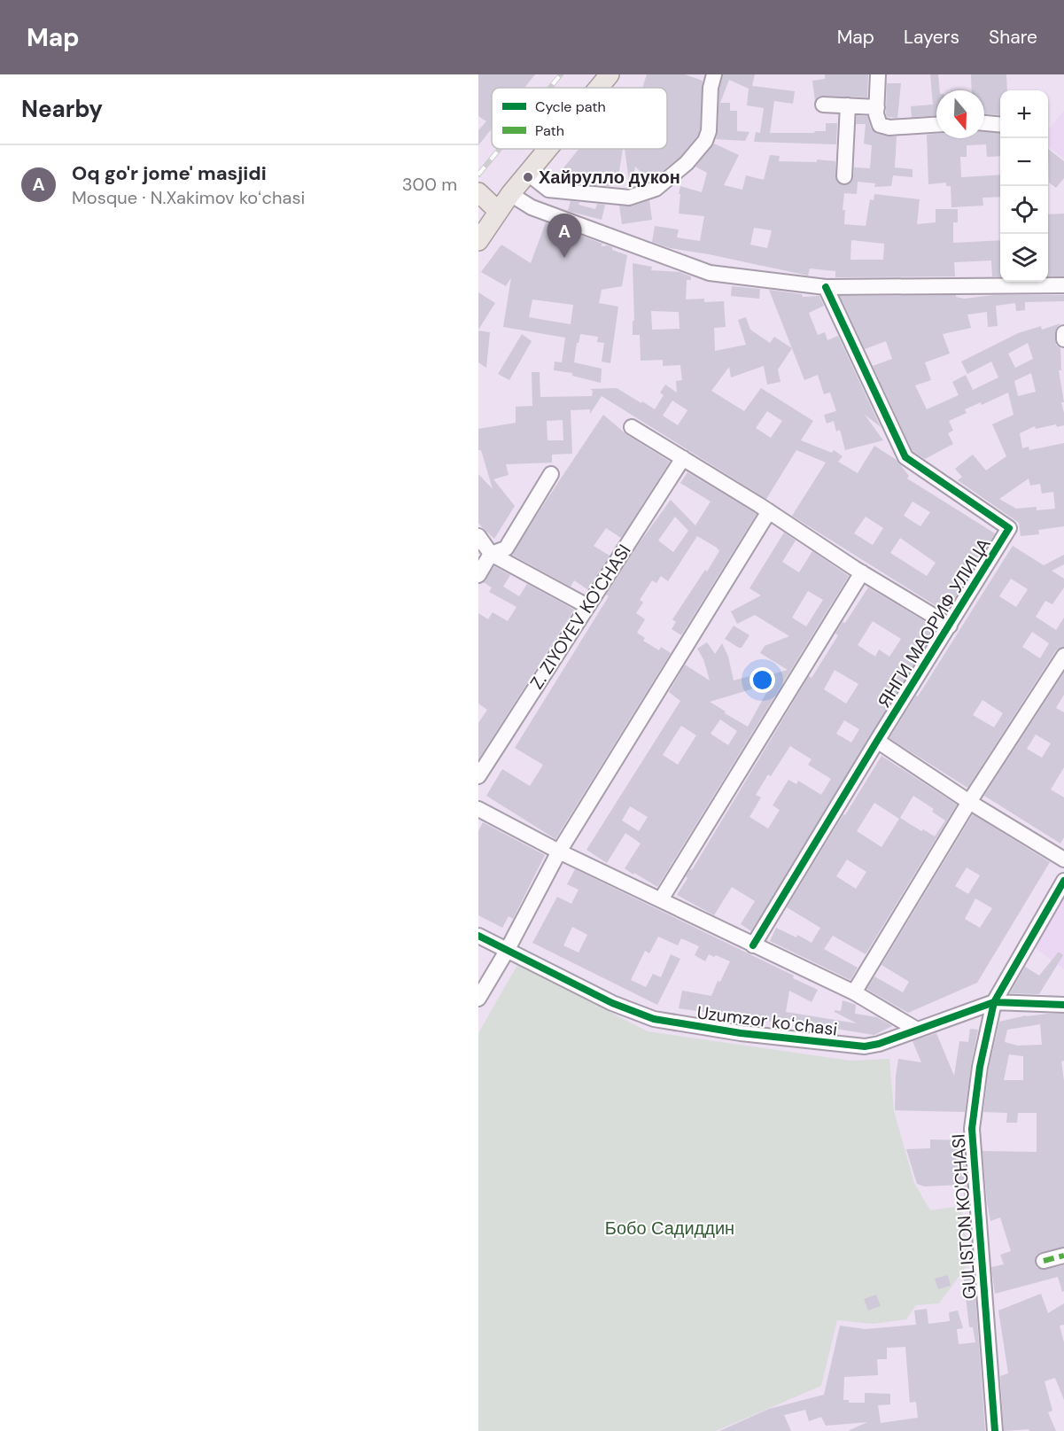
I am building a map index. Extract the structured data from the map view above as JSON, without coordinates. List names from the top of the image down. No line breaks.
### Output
{"streets":{"street":["Z. ZIYOYEV KO'CHASI","ЯНГИ МАОРИФ УЛИЦА","Uzumzor koʻchasi","GULISTON KO'CHASI"]},"crossings":[["Uzumzor koʻchasi","GULISTON KO'CHASI"]],"parks":["Бобо Садиддин"],"places":["Хайрулло дукон"],"legend":["Cycle path","Path"],"north":"bottom","page":{"header":"Map","nav":["Map","Layers","Share"],"heading":"Nearby","map_buttons":["+","−"],"list":[{"mark":"A","name":"Oq go'r jome' masjidi","note":"Mosque · N.Xakimov koʻchasi","value":"300 m"}],"pins":"A"}}
